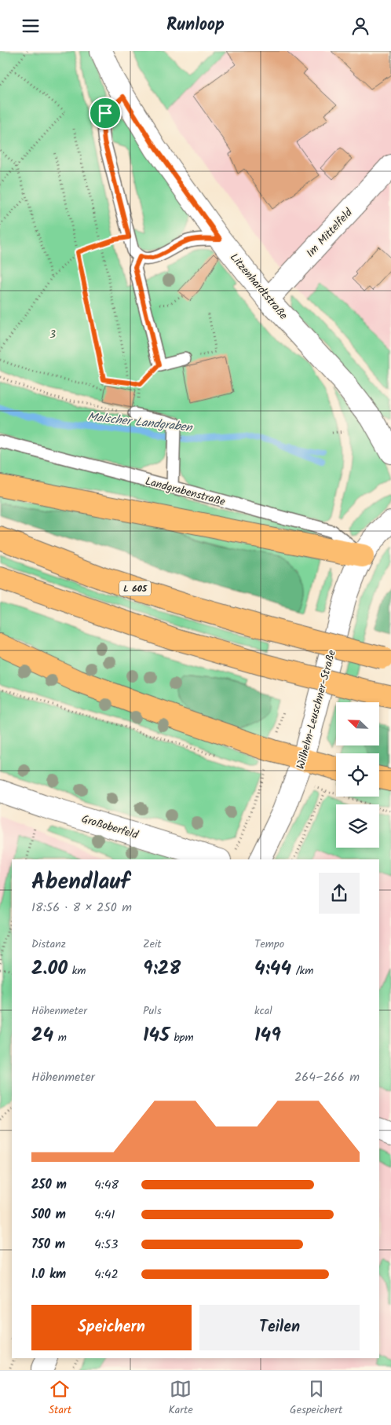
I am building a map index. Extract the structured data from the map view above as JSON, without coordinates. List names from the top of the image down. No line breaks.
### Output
{"streets":{"highway":["L 605"],"street":["Im Mittelfeld","Litzenhardtstraße","Wilhelm-Leuschner-Straße","Großoberfeld"],"lane":["Landgrabenstraße"]},"crossings":[["Im Mittelfeld","Litzenhardtstraße"],["Landgrabenstraße","Wilhelm-Leuschner-Straße"]],"water":["Malscher Landgraben"],"parks":["3"],"north":"top left","page":{"header":"Runloop","heading":["Abendlauf","18:56 · 8 × 250 m"],"stats":[["Distanz","2.00 km"],["Zeit","9:28"],["Tempo","4:44 /km"],["Höhenmeter","24 m"],["Puls","145 bpm"],["kcal","149"]],"chart":["Höhenmeter","264–266 m"],"list":[{"name":"250 m","note":"4:48"},{"name":"500 m","note":"4:41"},{"name":"750 m","note":"4:53"},{"name":"1.0 km","note":"4:42"}],"buttons":["Speichern","Teilen"],"tabs":["Start","Karte","Gespeichert"]}}
